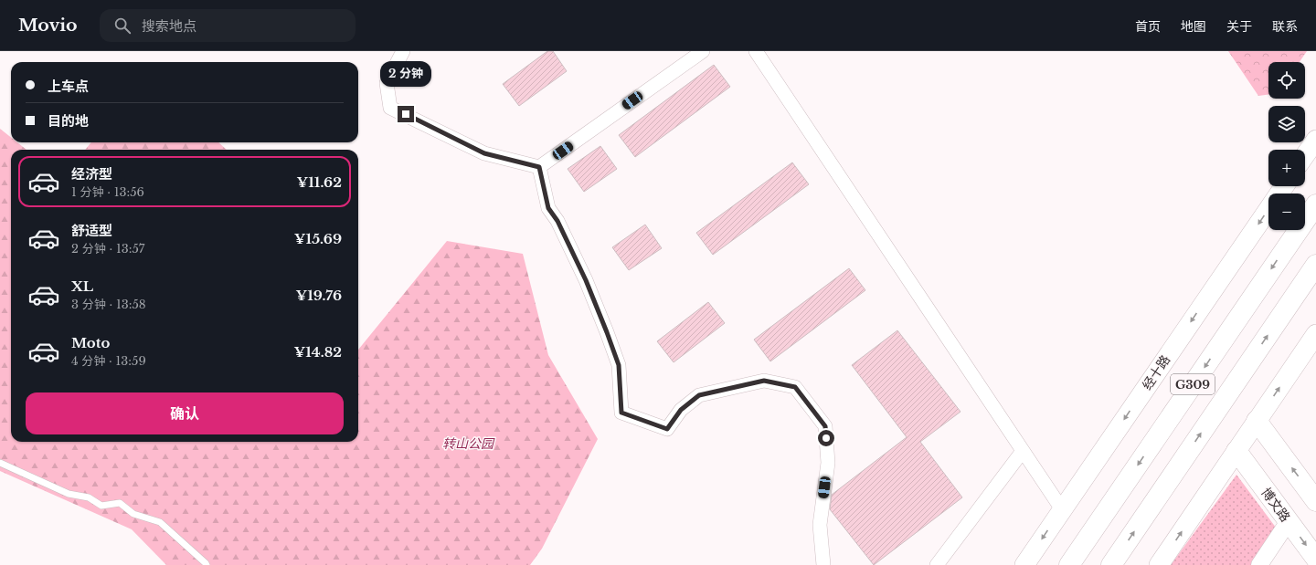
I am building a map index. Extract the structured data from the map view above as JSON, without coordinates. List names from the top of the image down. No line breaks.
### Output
{"streets":{"main road":["经十路","G309","博文路"]},"parks":["转山公园"],"page":{"header":"Movio","search":"搜索地点","nav":["首页","地图","关于","联系"],"bubble":"2 分钟","map_buttons":["+","−"],"banner":["上车点","目的地"],"list":[{"name":"经济型","note":"1 分钟 · 13:56","value":"¥11.62"},{"name":"舒适型","note":"2 分钟 · 13:57","value":"¥15.69"},{"name":"XL","note":"3 分钟 · 13:58","value":"¥19.76"},{"name":"Moto","note":"4 分钟 · 13:59","value":"¥14.82"}],"buttons":"确认"}}
